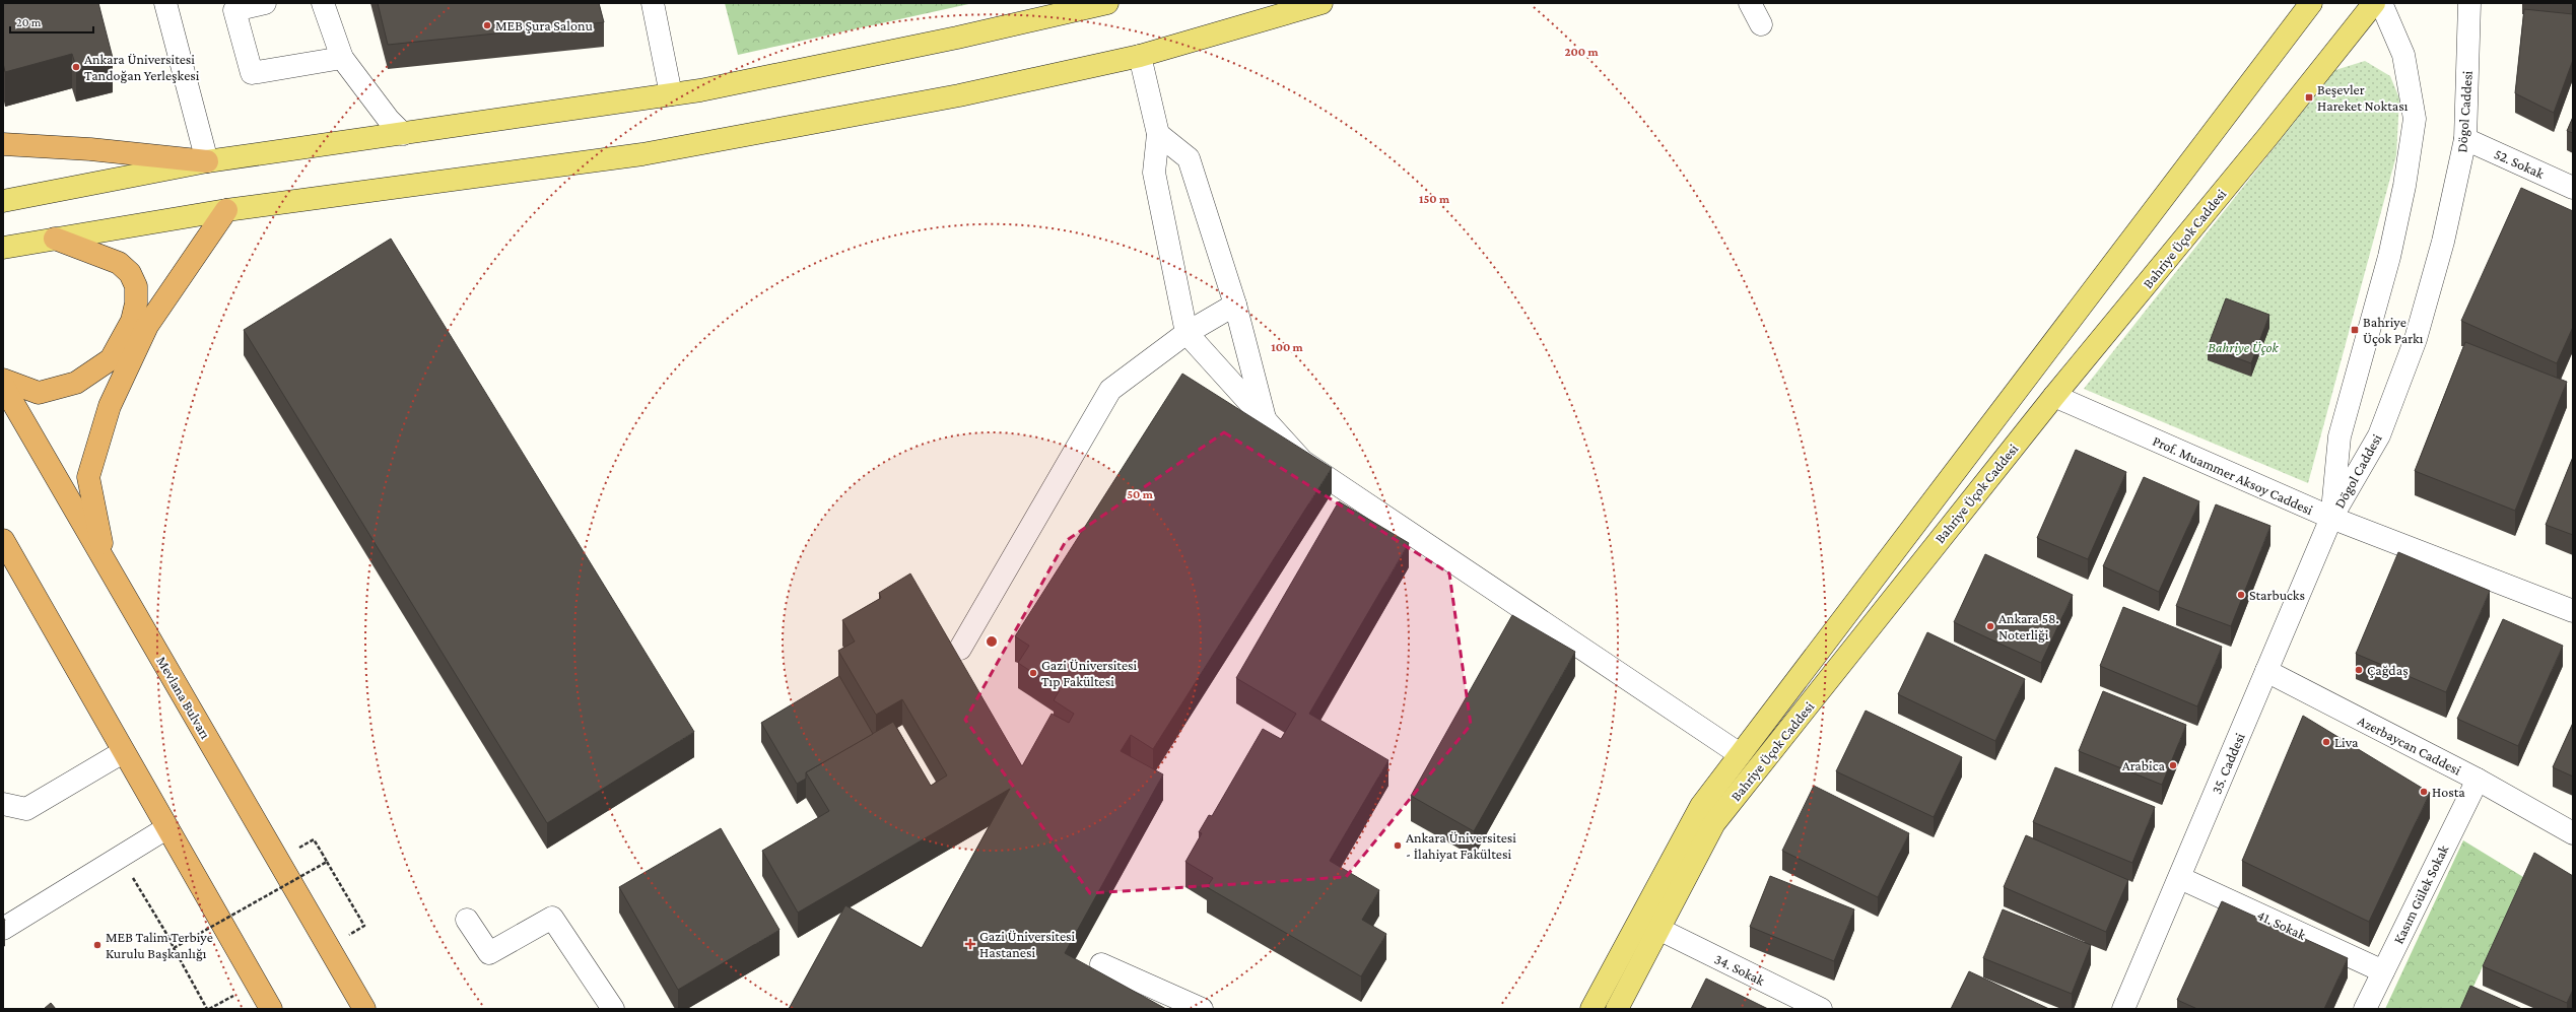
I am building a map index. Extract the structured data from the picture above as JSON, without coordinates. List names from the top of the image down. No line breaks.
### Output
{"streets":{"highway":["Mevlana Bulvarı"],"main road":["Bahriye Üçok Caddesi"],"street":["Dögol Caddesi","52. Sokak","Prof. Muammer Aksoy Caddesi","Azerbaycan Caddesi","35. Caddesi","Kasım Gülek Sokak","41. Sokak","34. Sokak"]},"crossings":[["Dögol Caddesi","52. Sokak"],["Dögol Caddesi","Prof. Muammer Aksoy Caddesi"],["Dögol Caddesi","35. Caddesi"],["Bahriye Üçok Caddesi","Prof. Muammer Aksoy Caddesi"],["Bahriye Üçok Caddesi","34. Sokak"],["Prof. Muammer Aksoy Caddesi","35. Caddesi"],["Azerbaycan Caddesi","35. Caddesi"],["Azerbaycan Caddesi","Kasım Gülek Sokak"],["35. Caddesi","41. Sokak"],["Kasım Gülek Sokak","41. Sokak"]],"parks":["Bahriye Üçok"],"places":{"other":["MEB Şura Salonu","Ankara Üniversitesi Tandoğan Yerleşkesi","Starbucks","Ankara 58. Noterliği","Çağdaş","Gazi Üniversitesi Tıp Fakültesi","Liva","Arabica","Hosta","Ankara Üniversitesi - İlahiyat Fakültesi","MEB Talim Terbiye Kurulu Başkanlığı"],"transit":["Beşevler Hareket Noktası","Bahriye Üçok Parkı"],"health":["Gazi Üniversitesi Hastanesi"]},"scale_bar":"20 m","rings":["200 m","150 m","100 m","50 m"]}
